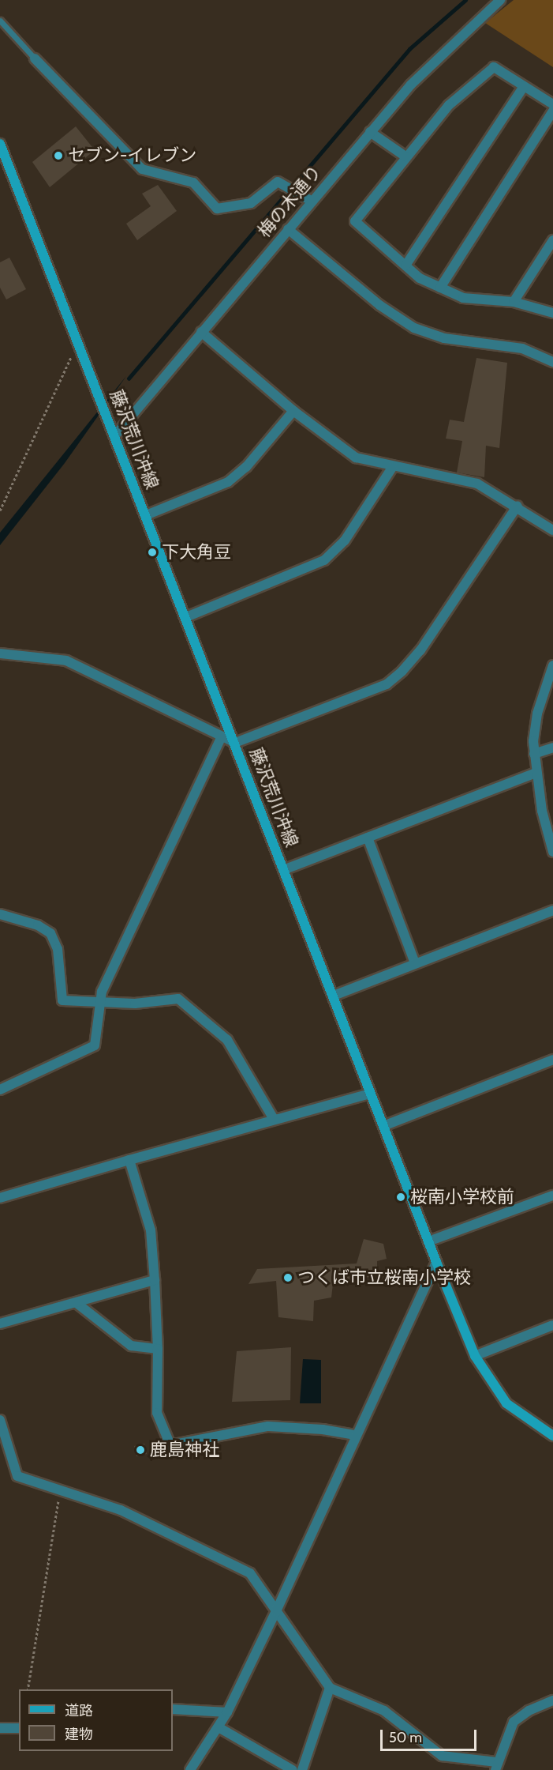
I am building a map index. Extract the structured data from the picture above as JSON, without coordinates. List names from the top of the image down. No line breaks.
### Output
{"streets":{"main road":["藤沢荒川沖線"],"street":["梅の木通り"]},"crossings":[["梅の木通り","藤沢荒川沖線"]],"places":["セブン-イレブン","下大角豆","桜南小学校前","つくば市立桜南小学校","鹿島神社"],"legend":["道路","建物"],"scale_bar":"50 m"}
